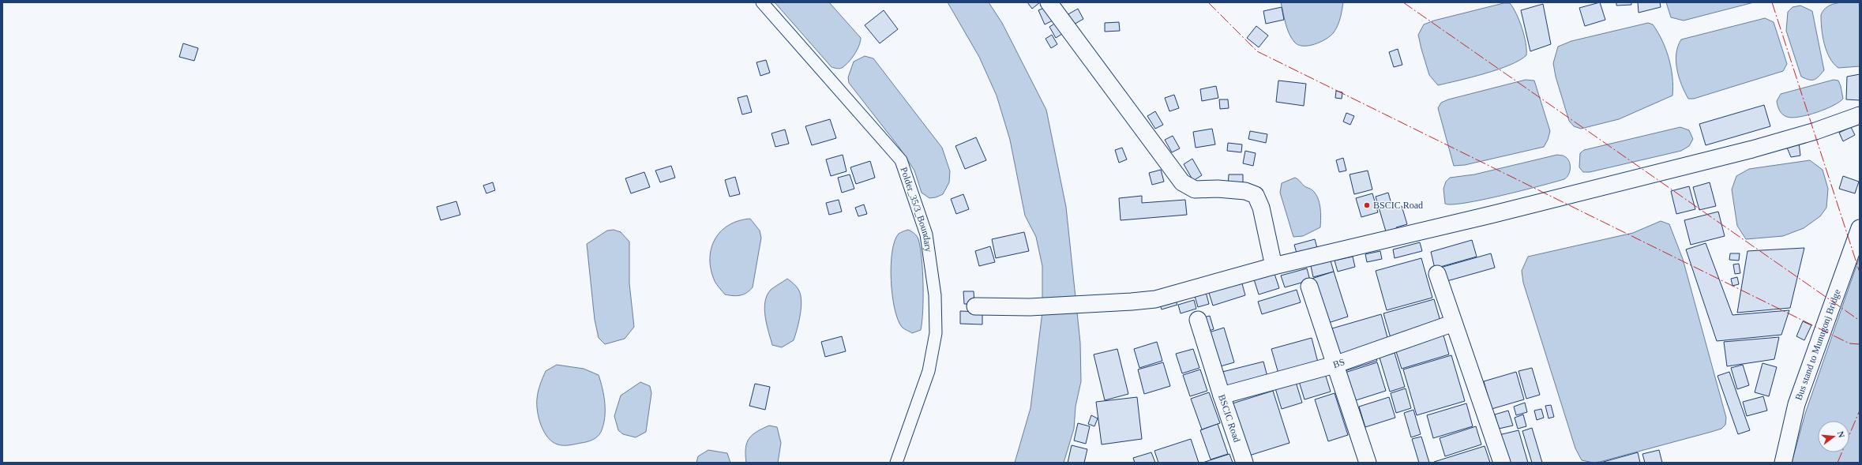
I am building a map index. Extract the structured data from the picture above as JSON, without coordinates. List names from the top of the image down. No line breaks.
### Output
{"streets":{"street":["Polder_35/3_Boundary","Bus stand to Munugonj Bridge","BS","BSCIC Road"]},"crossings":[["BS","BSCIC Road"]],"places":["BSCIC Road"],"north":"right"}
